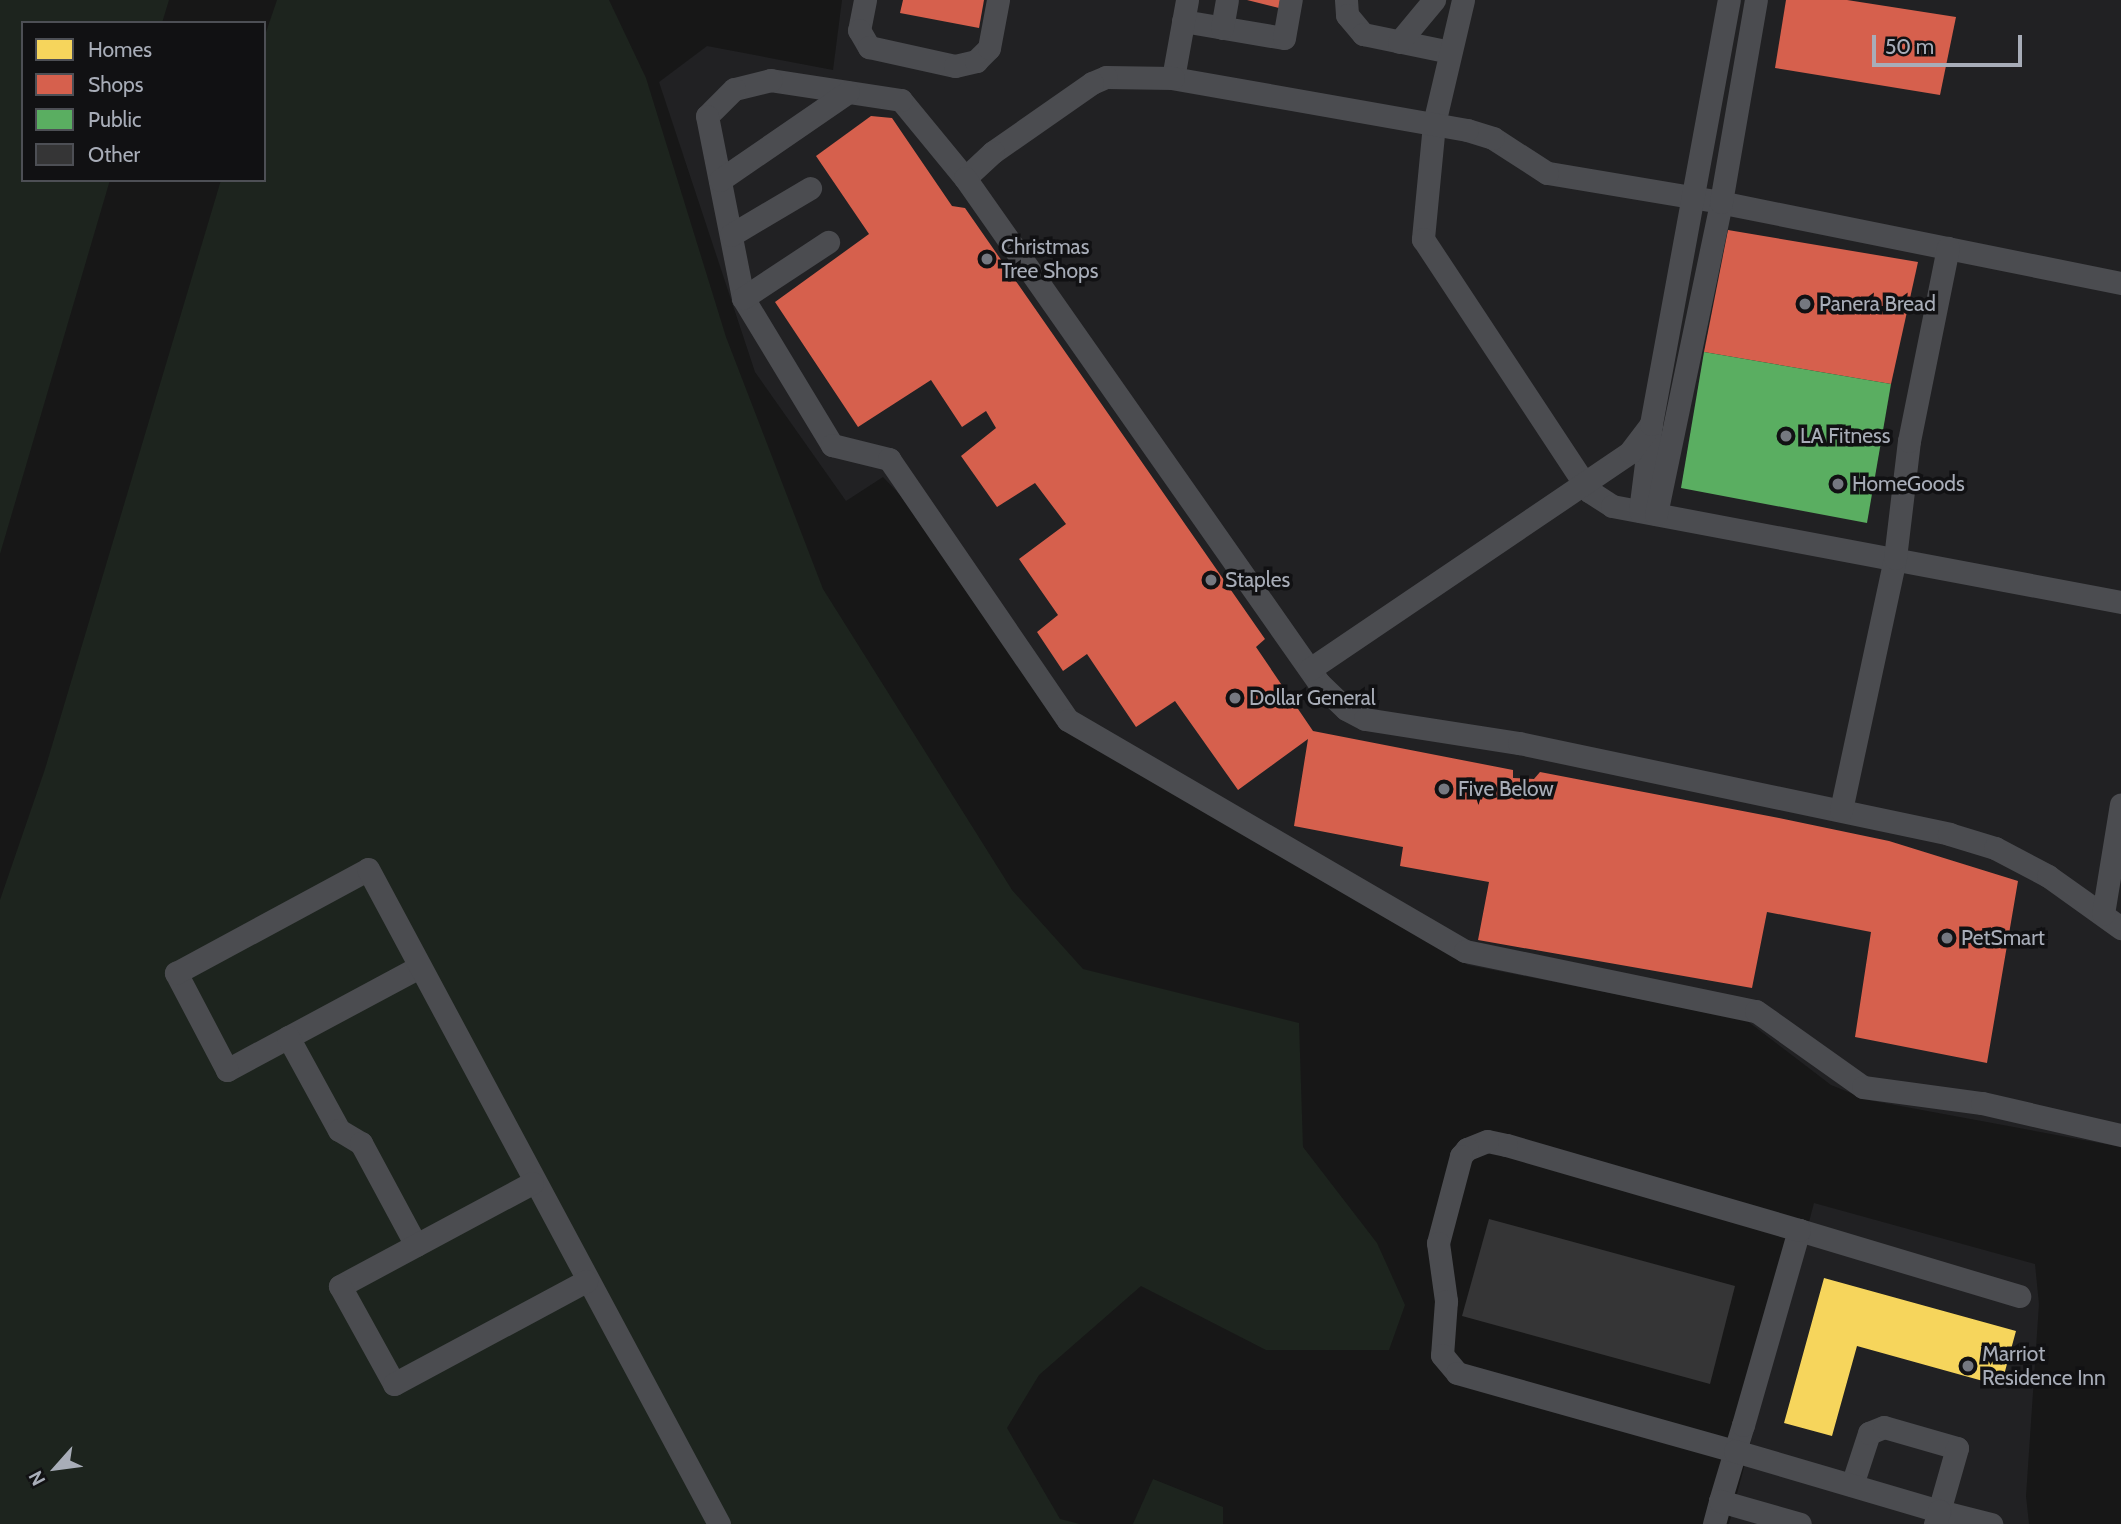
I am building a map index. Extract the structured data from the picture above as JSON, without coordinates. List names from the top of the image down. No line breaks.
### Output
{"places":["Christmas Tree Shops","Panera Bread","LA Fitness","HomeGoods","Staples","Dollar General","Five Below","PetSmart","Marriot Residence Inn"],"legend":["Homes","Shops","Public","Other"],"scale_bar":"50 m","north":"bottom left"}
